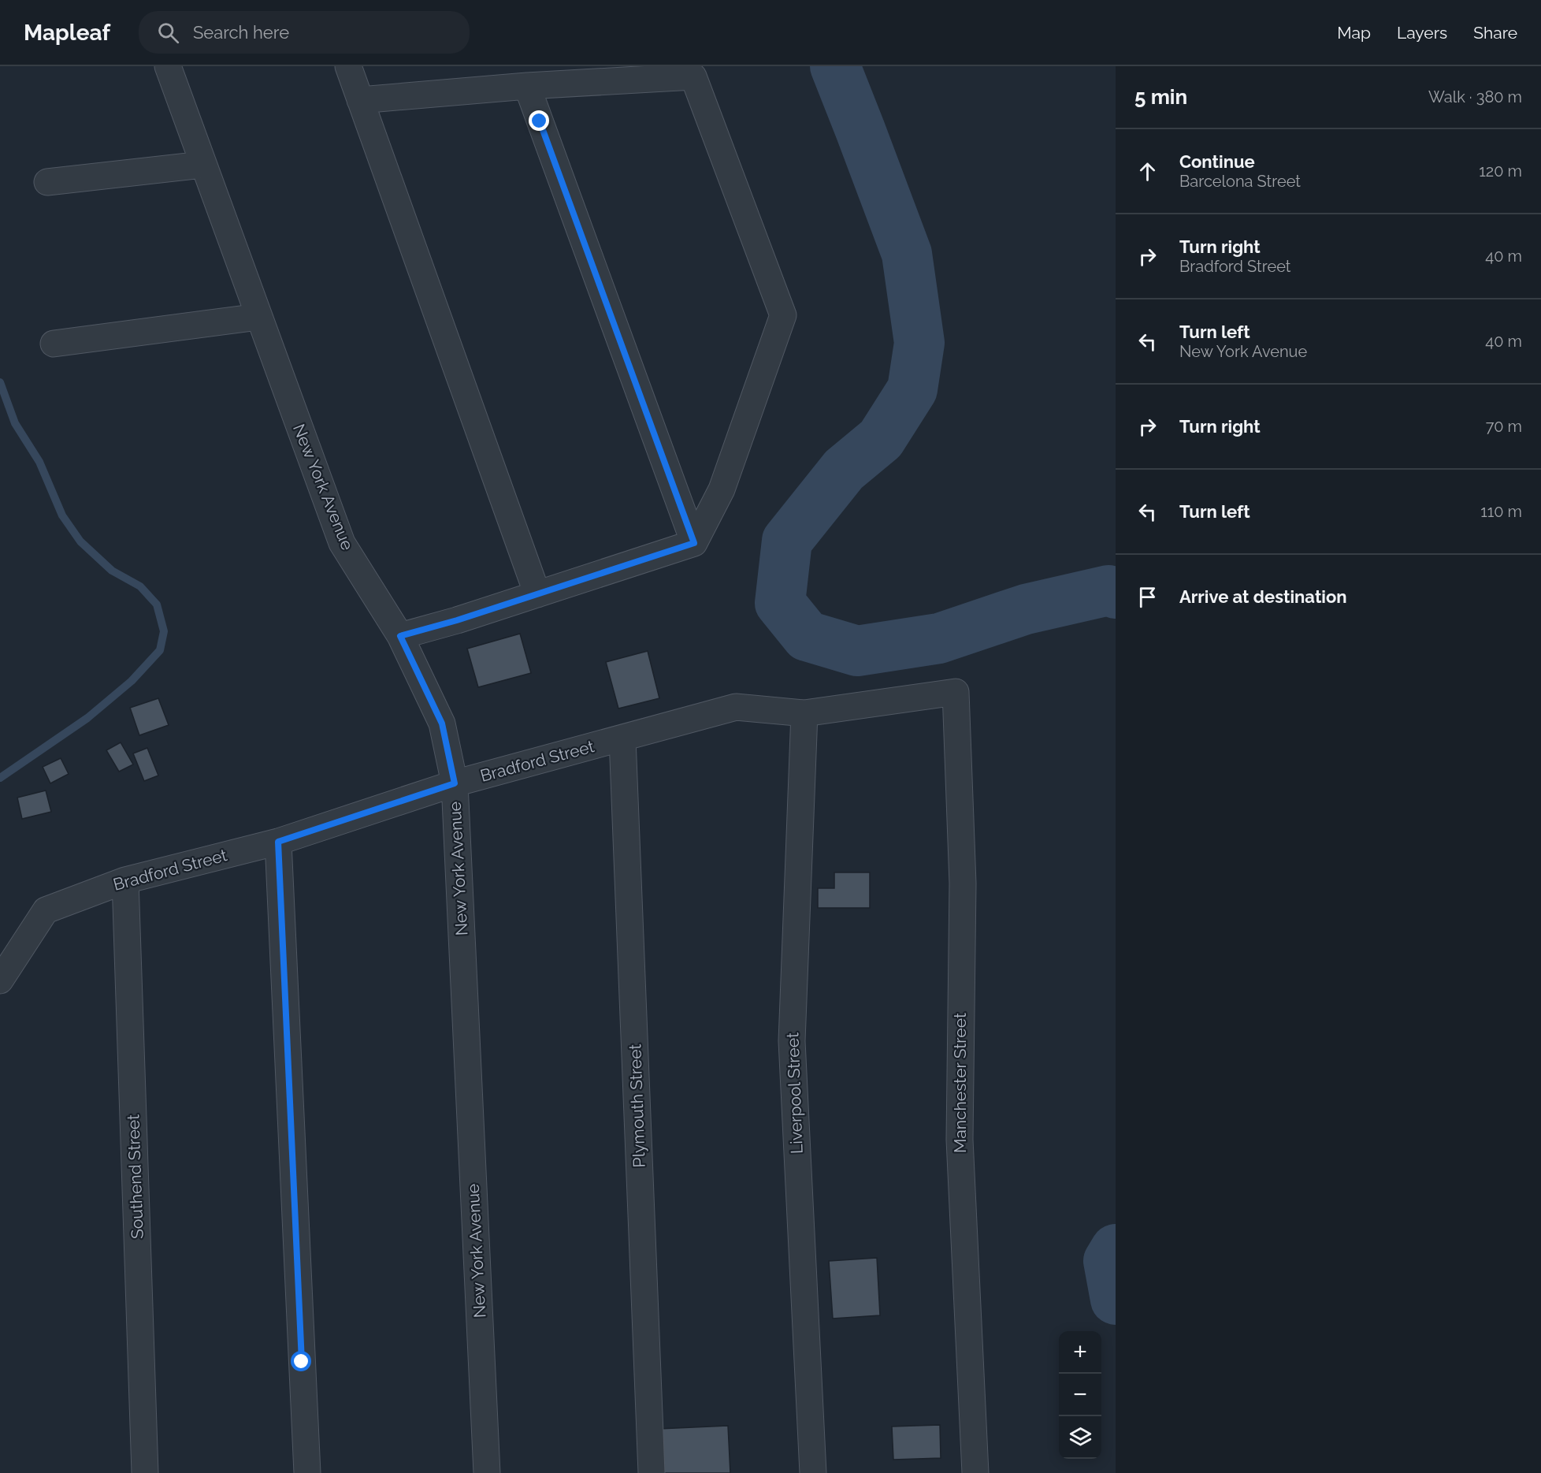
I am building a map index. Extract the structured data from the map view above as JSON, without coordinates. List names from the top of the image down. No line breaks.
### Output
{"streets":{"street":["New York Avenue","Bradford Street","Manchester Street","Liverpool Street","Plymouth Street","Southend Street"]},"crossings":[["New York Avenue","Bradford Street"],["Bradford Street","Manchester Street"],["Bradford Street","Liverpool Street"],["Bradford Street","Plymouth Street"],["Bradford Street","Southend Street"]],"page":{"header":"Mapleaf","search":"Search here","nav":["Map","Layers","Share"],"heading":["5 min","Walk · 380 m"],"list":[["Continue","Barcelona Street","120 m"],["Turn right","Bradford Street","40 m"],["Turn left","New York Avenue","40 m"],["Turn right","70 m"],["Turn left","110 m"],"Arrive at destination"],"map_buttons":["+","−"]}}
